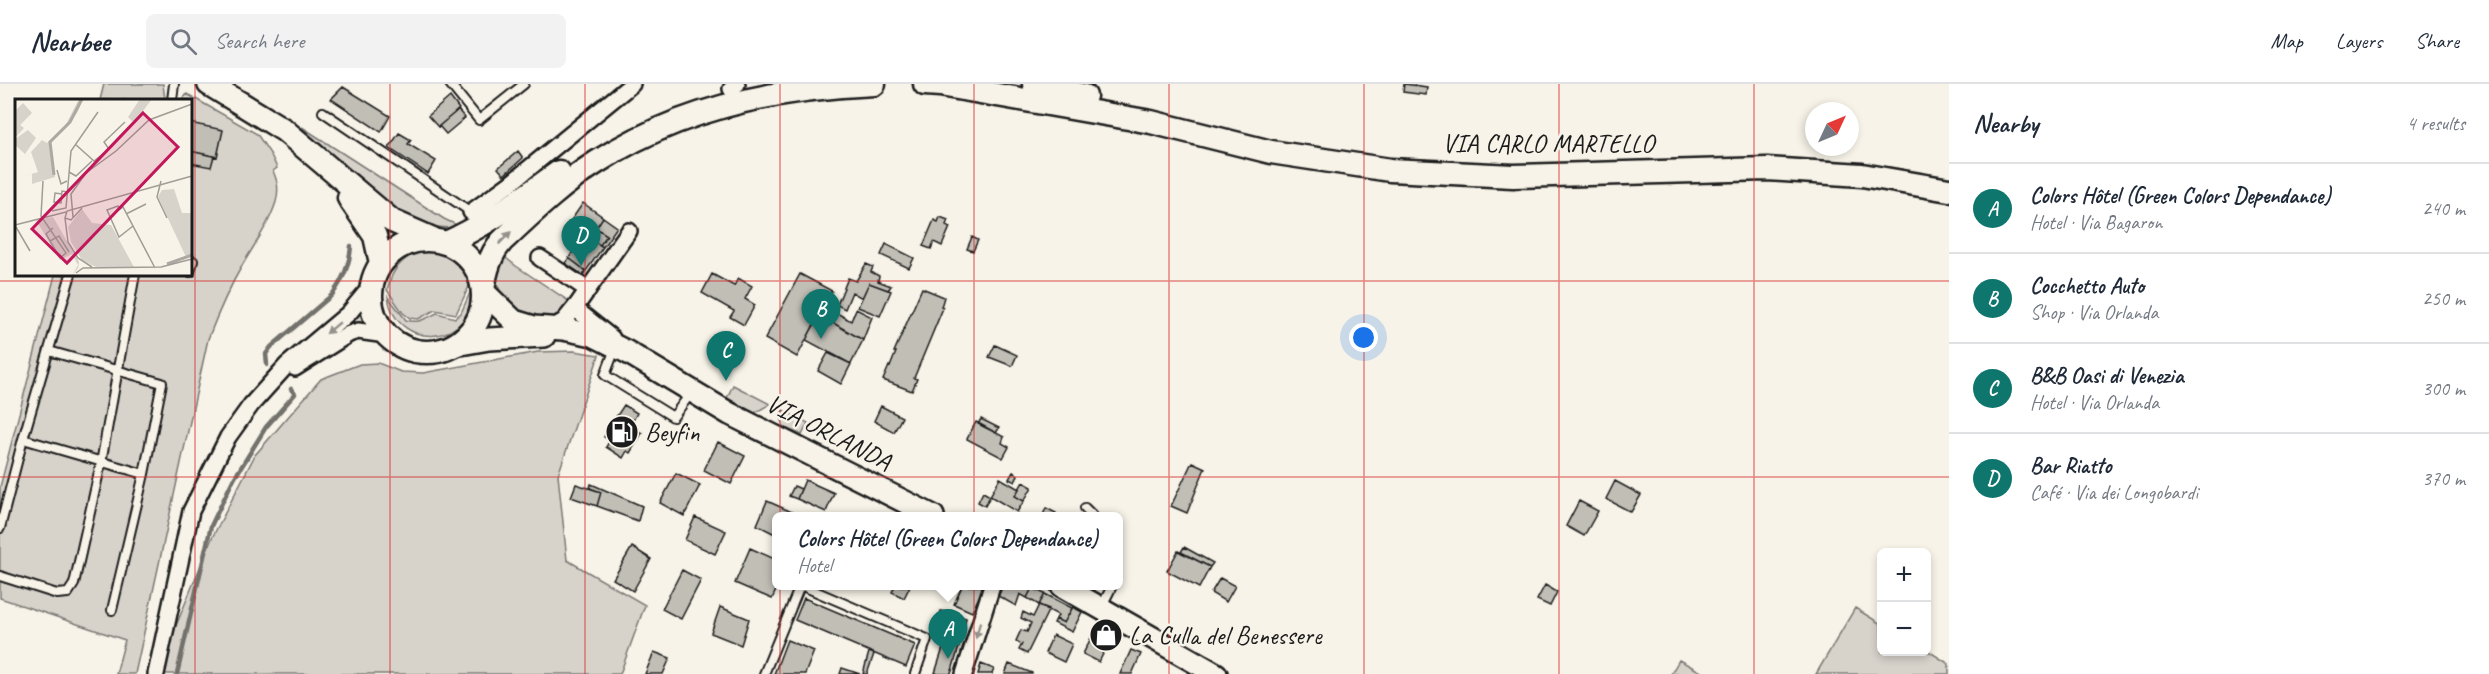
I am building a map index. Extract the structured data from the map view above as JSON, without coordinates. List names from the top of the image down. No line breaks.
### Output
{"streets":{"main road":["VIA CARLO MARTELLO","VIA ORLANDA"]},"places":{"fuel station":["Beyfin"],"shop":["La Culla del Benessere"]},"north":"top right","page":{"header":"Nearbee","search":"Search here","nav":["Map","Layers","Share"],"heading":["Nearby","4 results"],"list":[{"mark":"A","name":"Colors Hôtel (Green Colors Dependance)","note":"Hotel · Via Bagaron","value":"240 m"},{"mark":"B","name":"Cocchetto Auto","note":"Shop · Via Orlanda","value":"250 m"},{"mark":"C","name":"B&B Oasi di Venezia","note":"Hotel · Via Orlanda","value":"300 m"},{"mark":"D","name":"Bar Riatto","note":"Café · Via dei Longobardi","value":"370 m"}],"pins":["D","B","C","A"],"popup":["Colors Hôtel (Green Colors Dependance)","Hotel"],"map_buttons":["+","−"]}}
